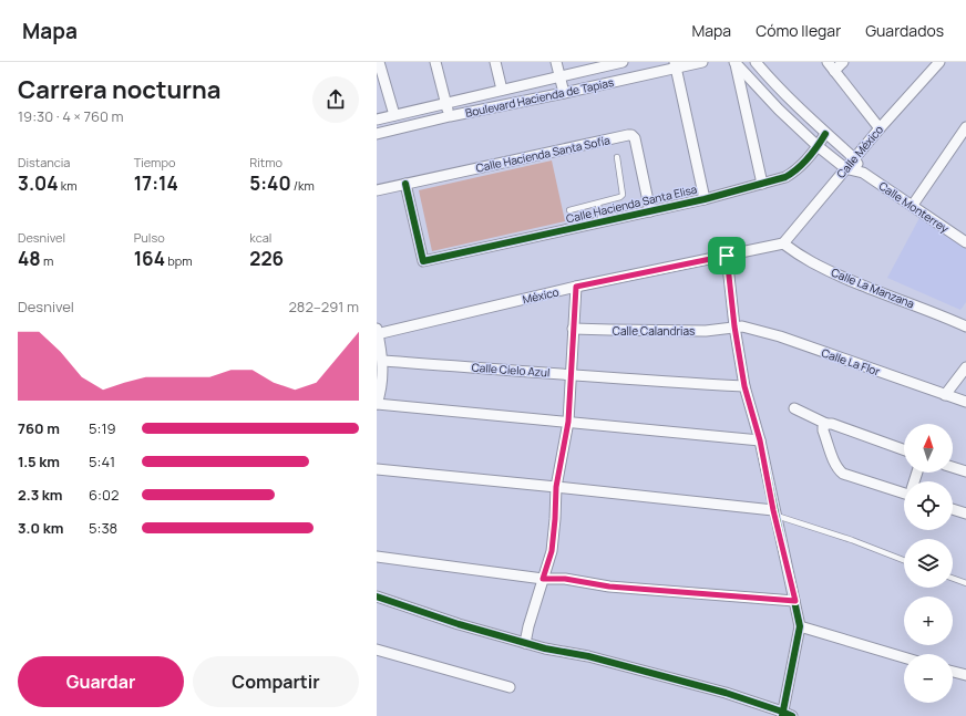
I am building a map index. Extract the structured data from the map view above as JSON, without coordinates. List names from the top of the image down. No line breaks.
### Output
{"streets":{"street":["Boulevard Hacienda de Tapias","Calle México","Calle Hacienda Santa Sofía","Calle Hacienda Santa Elisa","Calle Monterrey","Calle La Manzana","México","Calle Calandrias","Calle La Flor","Calle Cielo Azul"]},"crossings":[["Calle México","Calle Monterrey"],["Calle México","Calle La Manzana"],["Calle México","México"],["Calle Hacienda Santa Sofía","Calle Hacienda Santa Elisa"],["Calle Hacienda Santa Elisa","Calle Monterrey"],["Calle La Manzana","México"],["Calle Calandrias","Calle La Flor"]],"north":"top","page":{"header":"Mapa","nav":["Mapa","Cómo llegar","Guardados"],"heading":["Carrera nocturna","19:30 · 4 × 760 m"],"stats":[["Distancia","3.04 km"],["Tiempo","17:14"],["Ritmo","5:40 /km"],["Desnivel","48 m"],["Pulso","164 bpm"],["kcal","226"]],"chart":["Desnivel","282–291 m"],"list":[{"name":"760 m","note":"5:19"},{"name":"1.5 km","note":"5:41"},{"name":"2.3 km","note":"6:02"},{"name":"3.0 km","note":"5:38"}],"map_buttons":["+","−"],"buttons":["Guardar","Compartir"]}}
